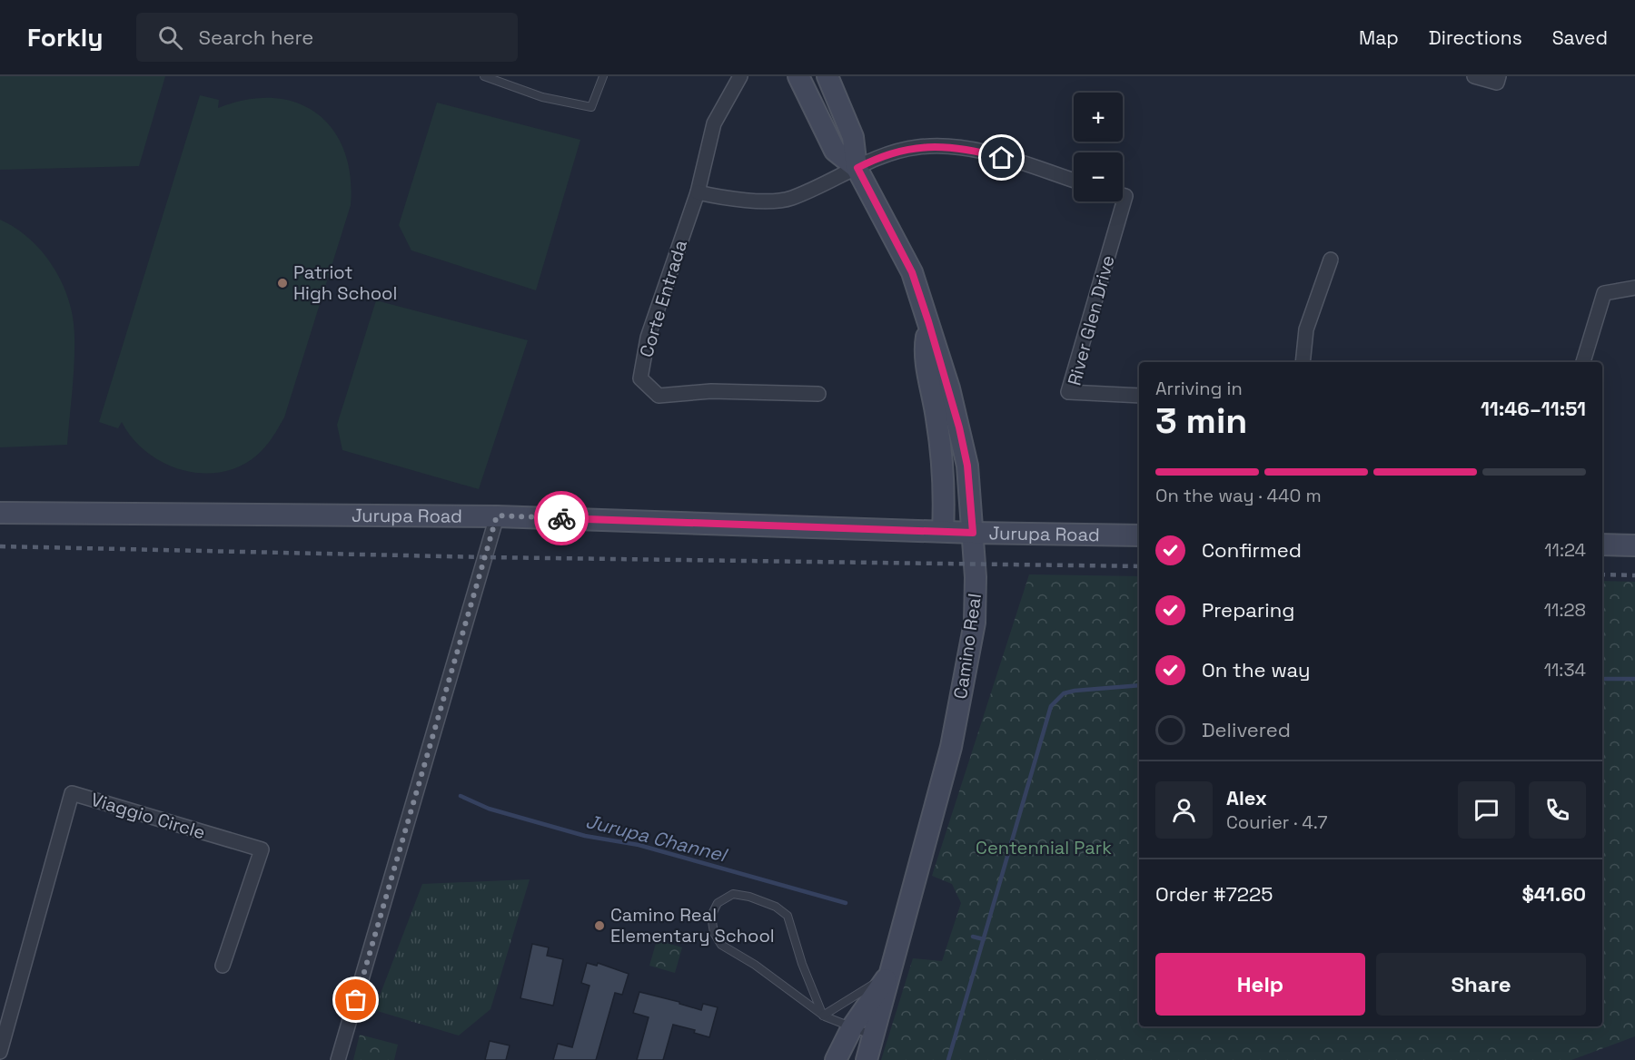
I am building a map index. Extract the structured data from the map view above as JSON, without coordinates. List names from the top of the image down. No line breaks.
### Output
{"streets":{"main road":["Jurupa Road","Camino Real"],"street":["Corte Entrada","River Glen Drive","Viaggio Circle"]},"crossings":[["Jurupa Road","Camino Real"]],"water":["Jurupa Channel"],"parks":["Centennial Park"],"places":["Patriot High School","Camino Real Elementary School"],"page":{"header":"Forkly","search":"Search here","nav":["Map","Directions","Saved"],"map_buttons":["+","−"],"heading":["3 min","Arriving in","11:46–11:51"],"panel":["Alex","Courier · 4.7","Order #7225","$41.60"],"bar":"On the way · 440 m","list":[["Confirmed","11:24"],["Preparing","11:28"],["On the way","11:34"],"Delivered"],"buttons":["Help","Share"]}}
